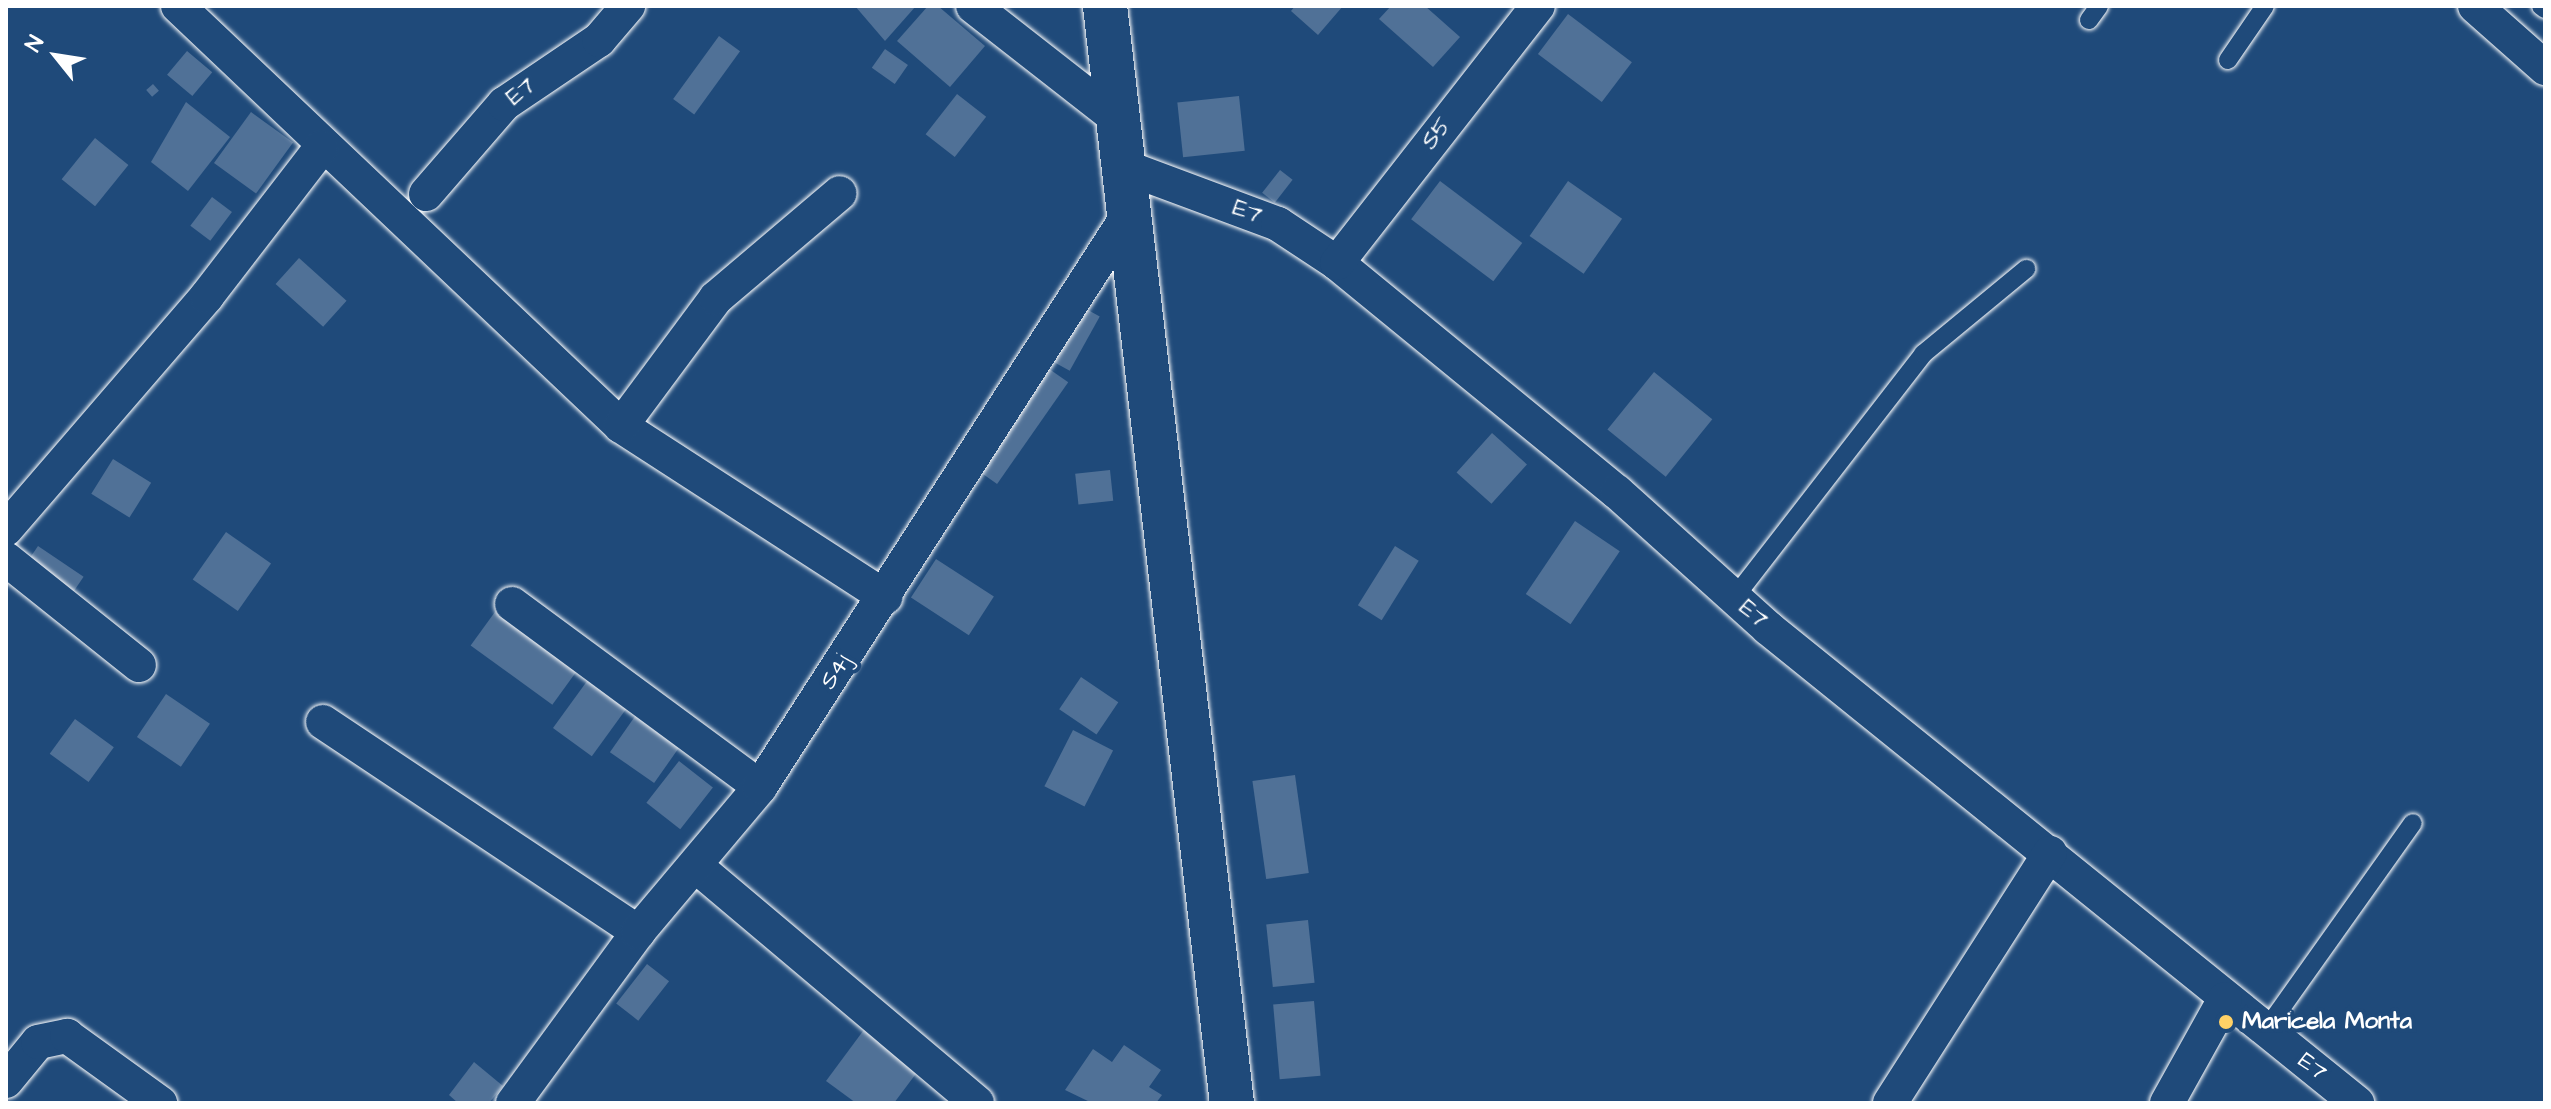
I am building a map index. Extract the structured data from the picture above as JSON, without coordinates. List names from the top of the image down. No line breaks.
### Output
{"streets":{"street":["E7","S5","S4j"]},"crossings":[["E7","S5"]],"places":["Maricela Monta"],"north":"top left"}
